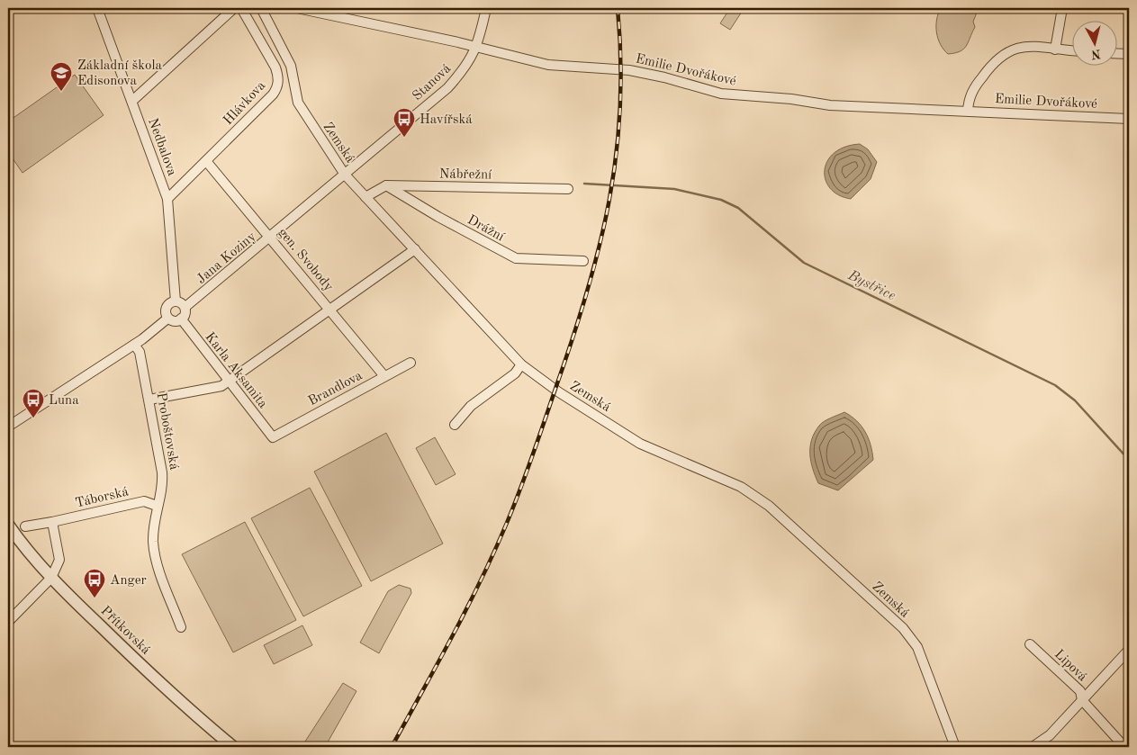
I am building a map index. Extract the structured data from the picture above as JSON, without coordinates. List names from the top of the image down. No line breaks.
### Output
{"streets":{"street":["Emilie Dvořákové","Stanová","Hlávkova","Zemská","Nedbalova","Nábřežní","Drážní","Jana Koziny","gen. Svobody","Karla Aksamita","Brandlova","Proboštovská","Táborská","Přítkovská","Lipová"]},"crossings":[["Emilie Dvořákové","Stanová"],["Stanová","Zemská"],["Stanová","Jana Koziny"],["Hlávkova","Nedbalova"],["Hlávkova","gen. Svobody"],["Zemská","Jana Koziny"],["Nedbalova","Jana Koziny"],["Nedbalova","Karla Aksamita"],["Nábřežní","Drážní"],["Jana Koziny","gen. Svobody"],["Jana Koziny","Karla Aksamita"],["gen. Svobody","Brandlova"],["Karla Aksamita","Brandlova"],["Proboštovská","Táborská"]],"water":["Bystřice"],"places":{"school or university":["Základní škola Edisonova"],"bus stop":["Havířská","Luna","Anger"]},"north":"bottom"}
